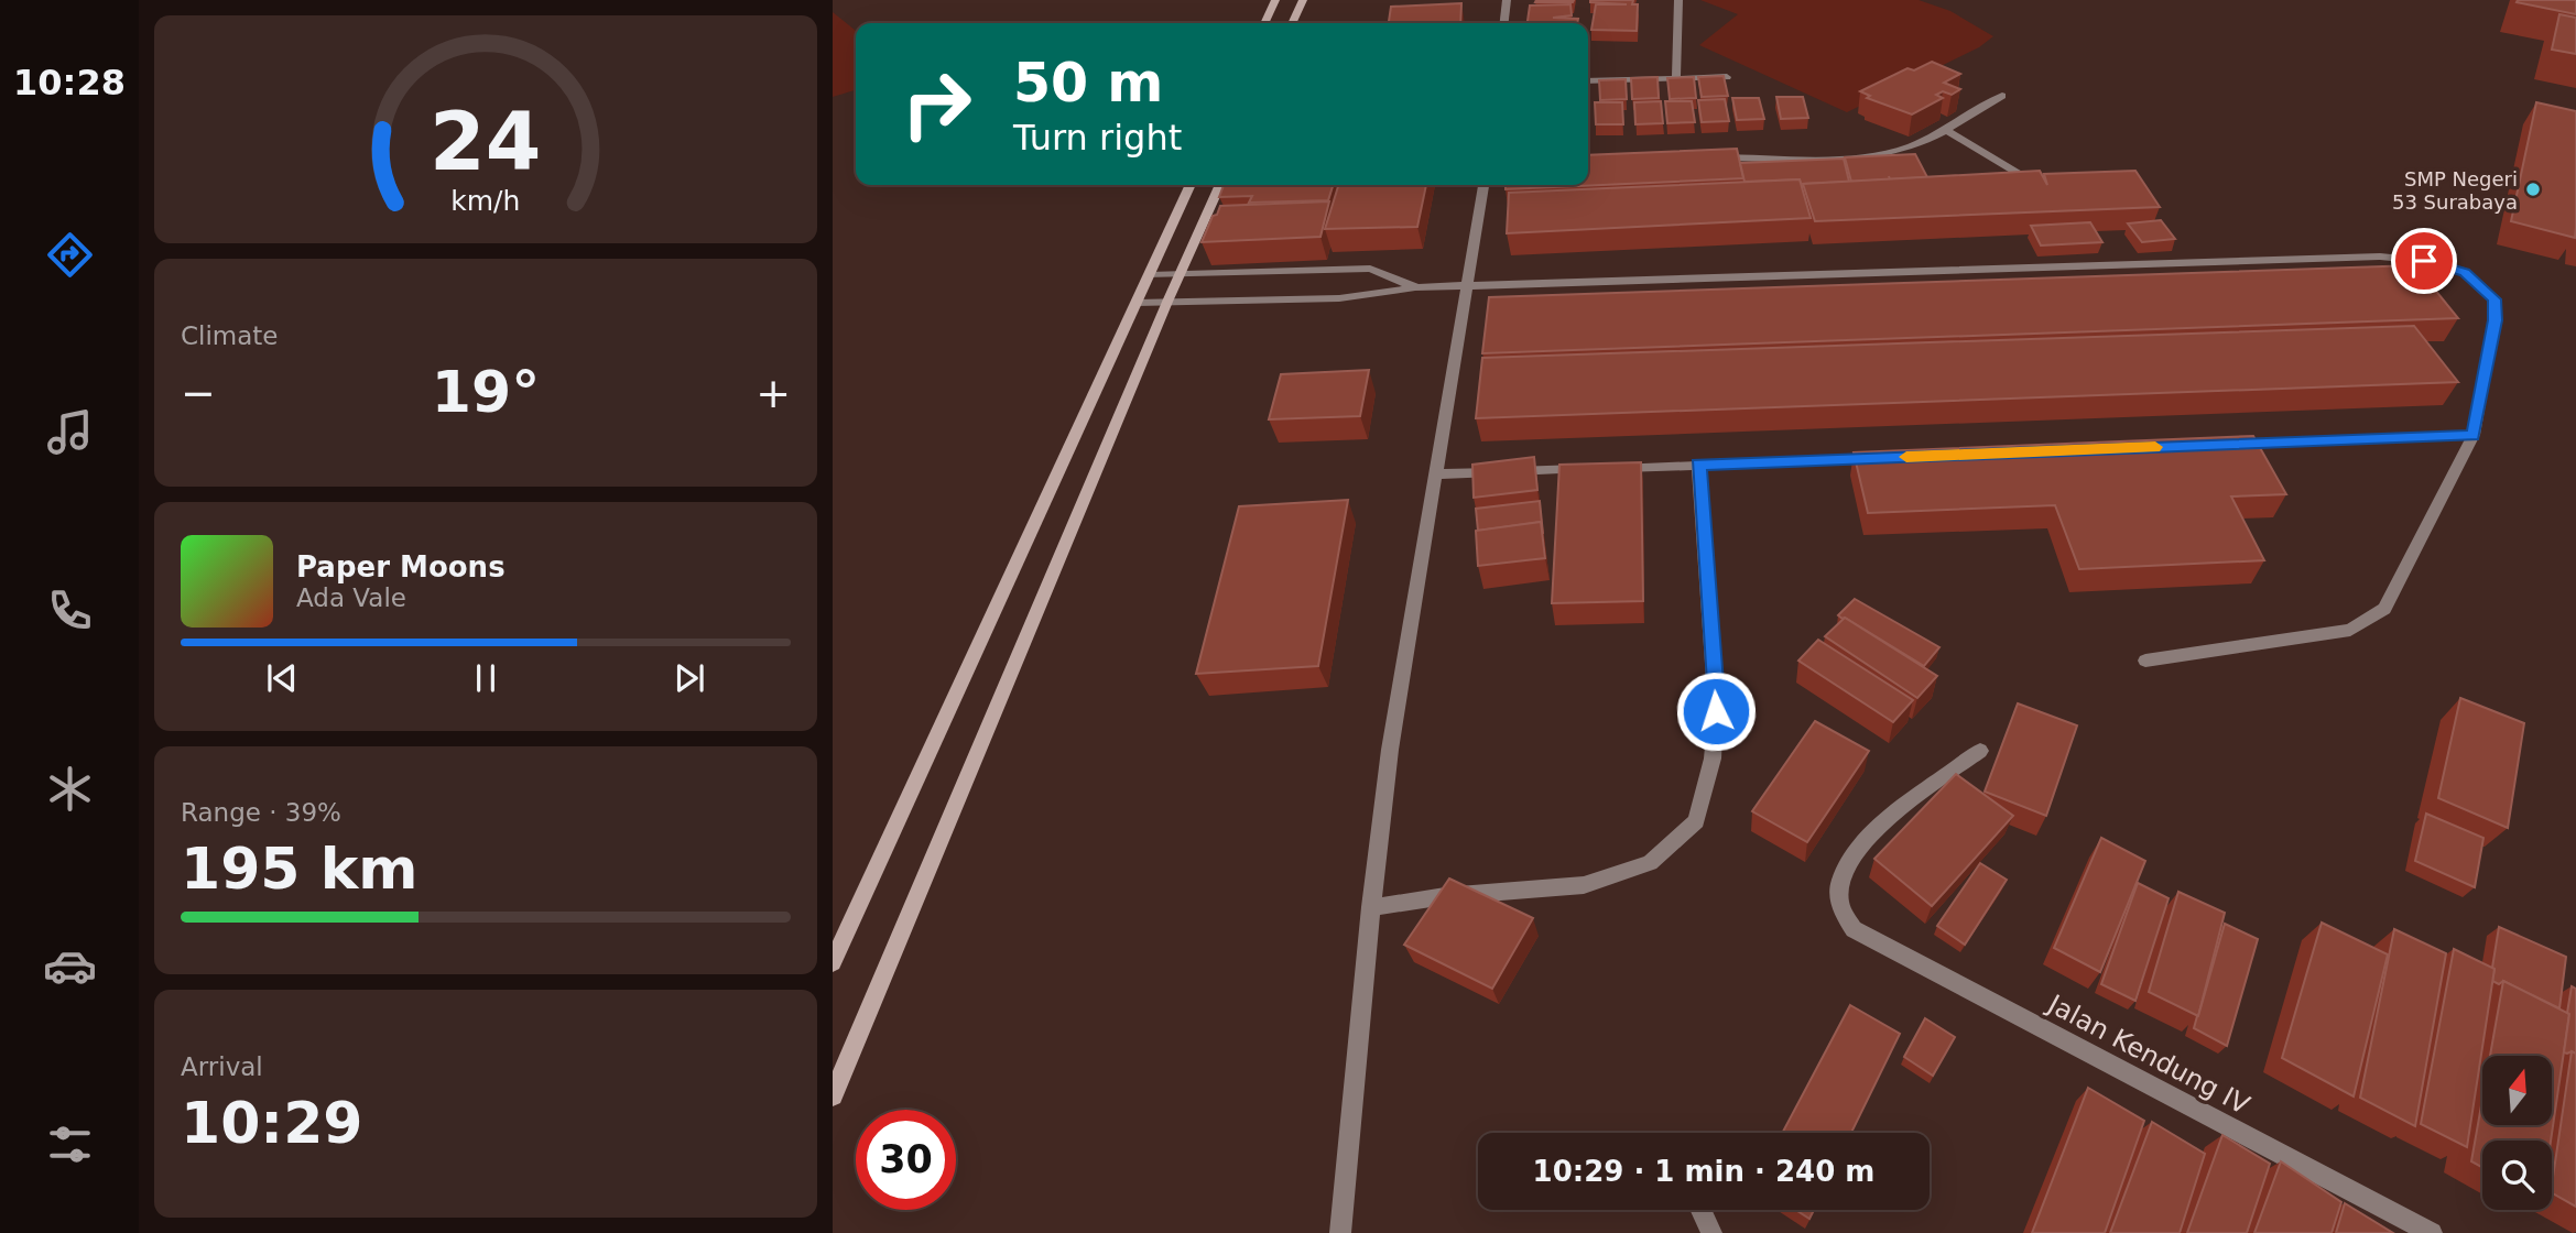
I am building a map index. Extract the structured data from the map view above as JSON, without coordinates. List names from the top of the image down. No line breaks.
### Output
{"streets":{"street":["Jalan Kendung IV"]},"places":["SMP Negeri 53 Surabaya"],"north":"top","page":{"tabs":"10:28","turn":["50 m","Turn right"],"tile":["Climate",["Range · 39%","195 km"],["Arrival","10:29"]],"heat":["−","19°","+"],"song":["Paper Moons","Ada Vale"],"limit":"30","trip":"10:29 · 1 min · 240 m","gauge":["24","km/h"]}}
